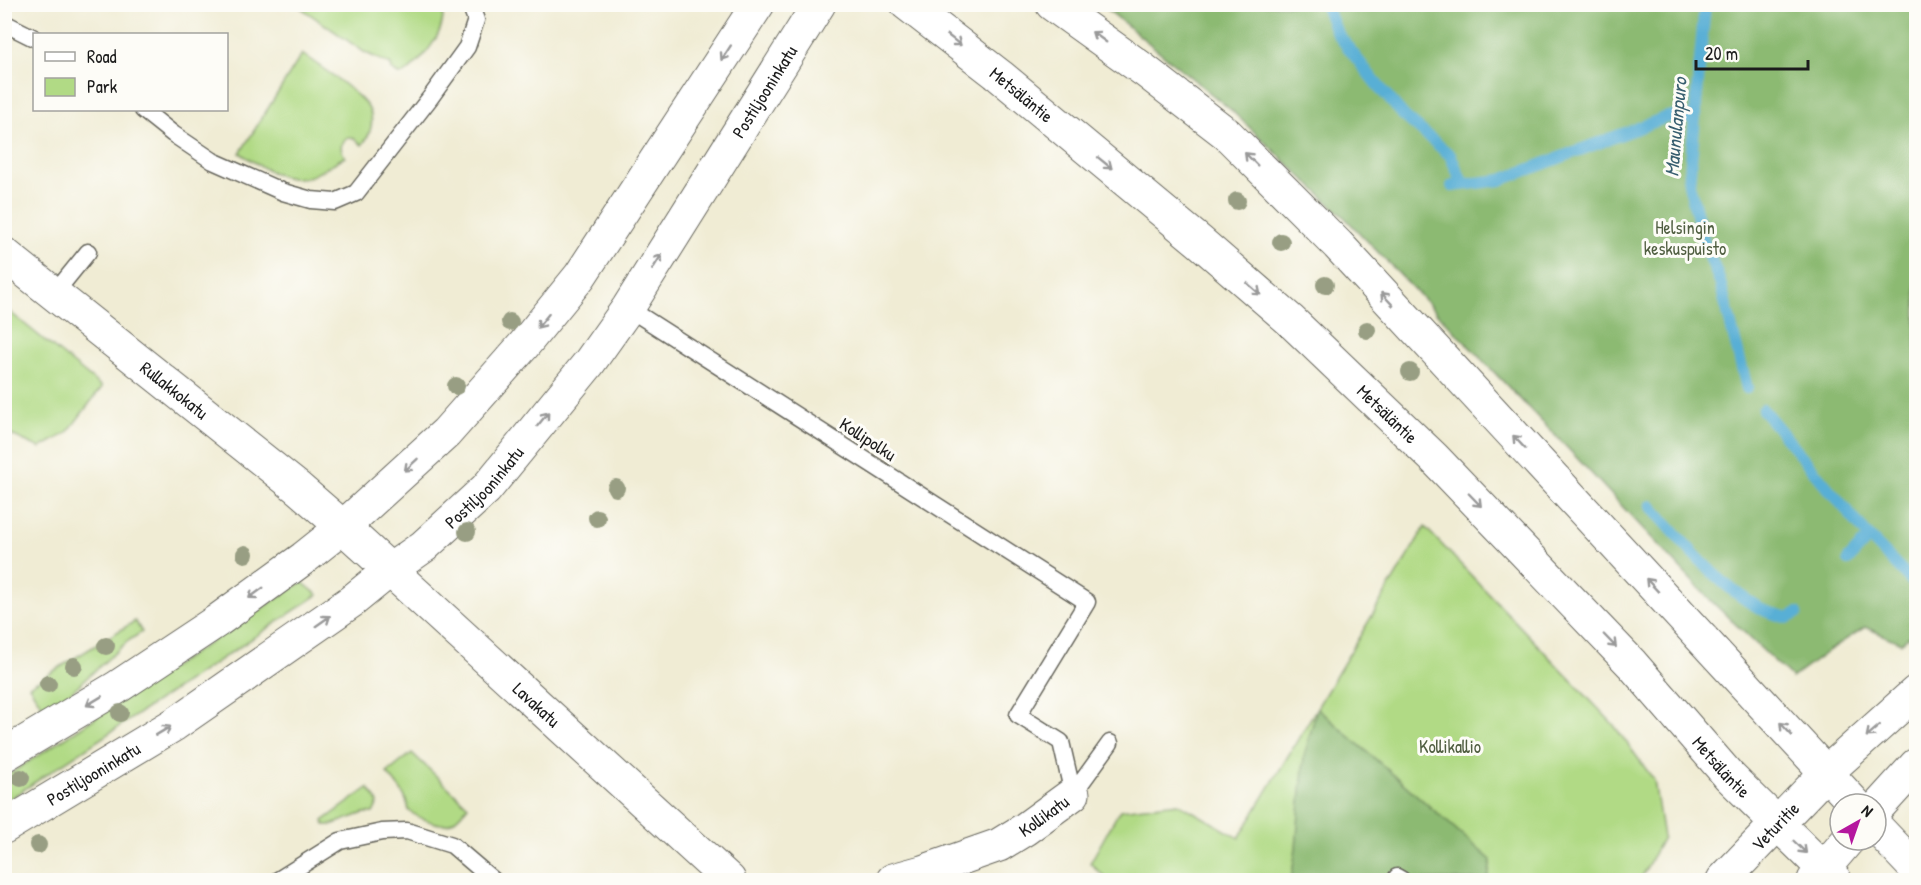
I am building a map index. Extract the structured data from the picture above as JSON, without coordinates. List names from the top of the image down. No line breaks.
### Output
{"streets":{"street":["Postiljooninkatu","Metsäläntie","Rullakkokatu","Lavakatu","Kollikatu","Veturitie"],"lane":["Kollipolku"]},"crossings":[["Postiljooninkatu","Kollipolku"],["Postiljooninkatu","Lavakatu"],["Metsäläntie","Veturitie"],["Rullakkokatu","Lavakatu"],["Kollipolku","Kollikatu"]],"water":["Maunulanpuro"],"parks":["Helsingin keskuspuisto","Kollikallio"],"legend":["Road","Park"],"scale_bar":"20 m","north":"top right"}
